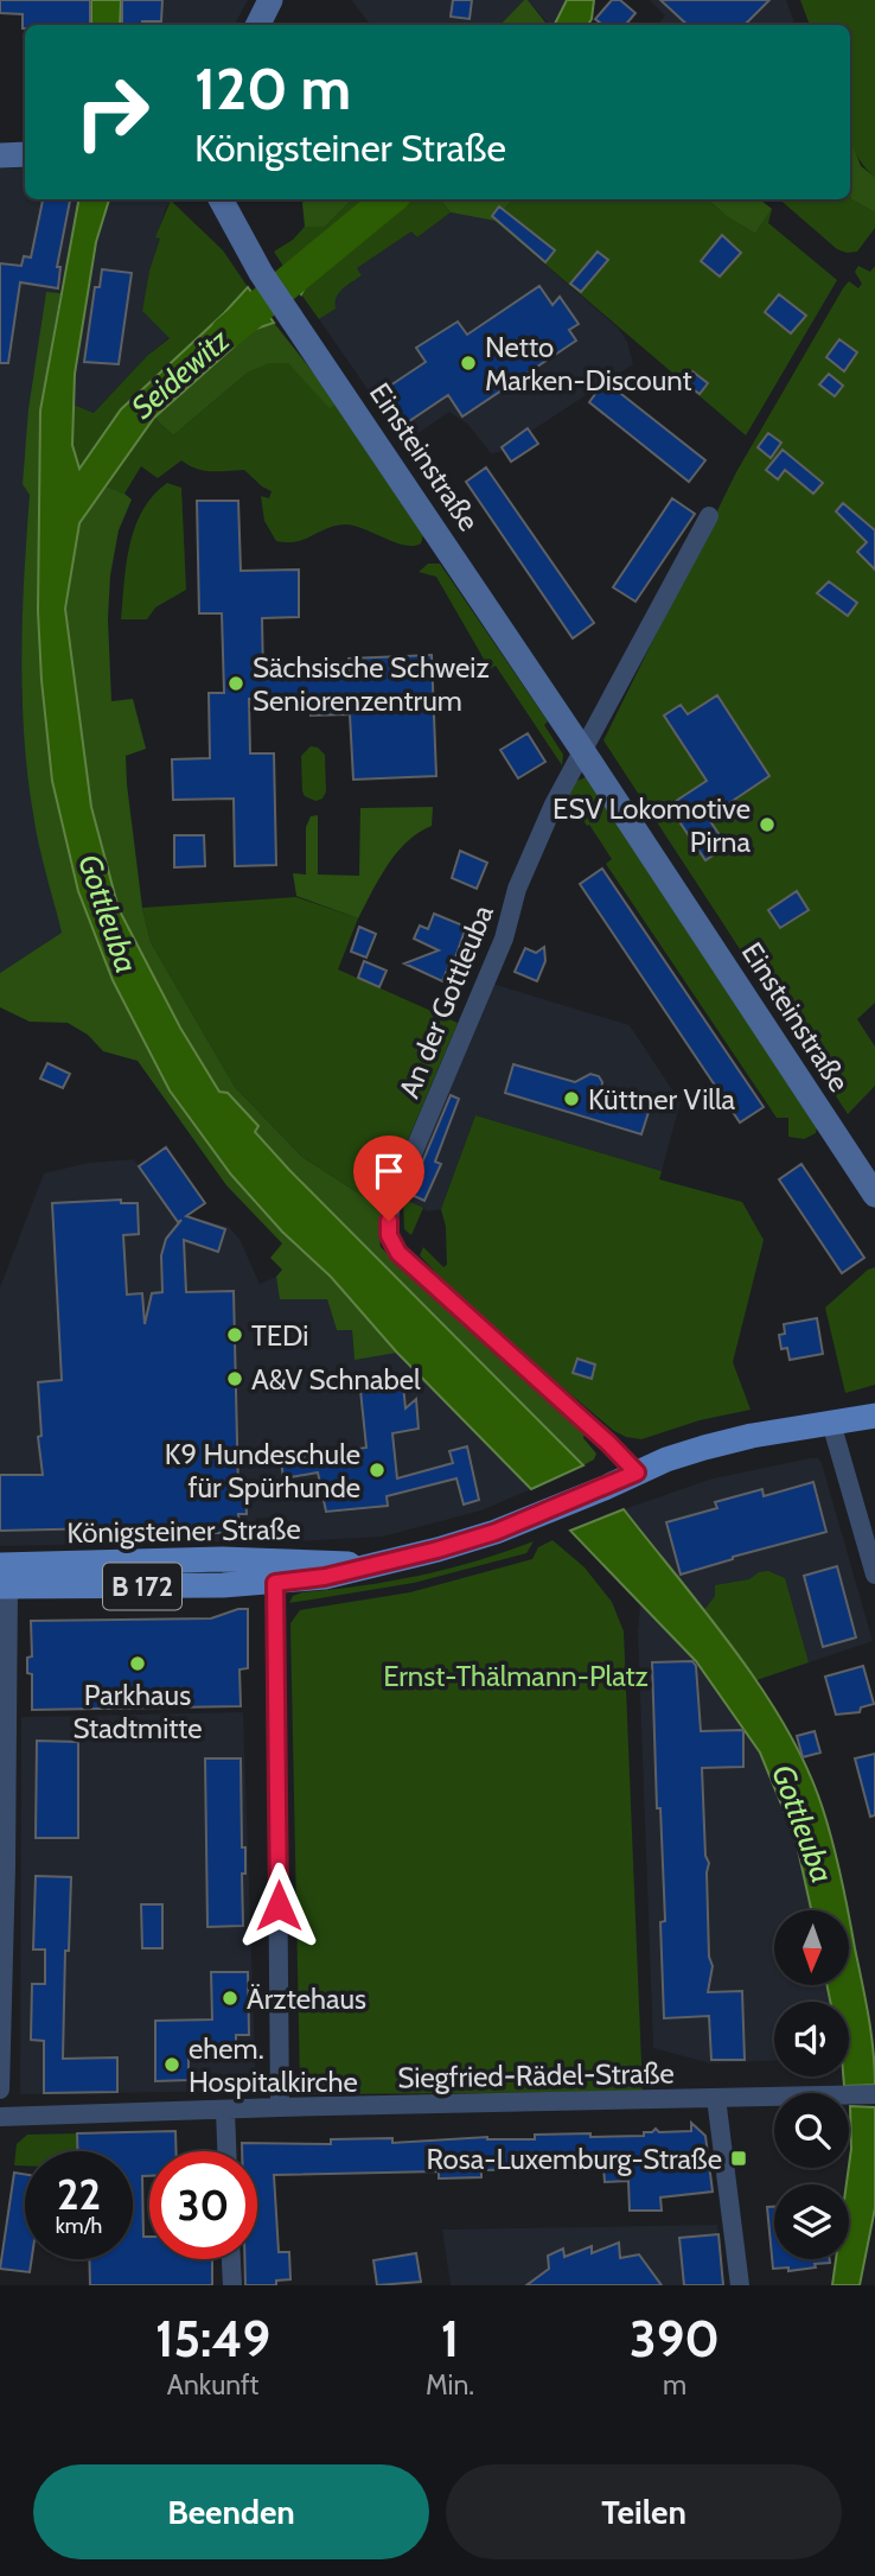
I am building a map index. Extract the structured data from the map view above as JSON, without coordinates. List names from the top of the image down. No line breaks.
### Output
{"streets":{"main road":["Einsteinstraße","Königsteiner Straße","B 172"],"street":["An der Gottleuba","Siegfried-Rädel-Straße"]},"crossings":[["Einsteinstraße","An der Gottleuba"],["An der Gottleuba","Königsteiner Straße"]],"water":["Seidewitz","Gottleuba"],"parks":["Ernst-Thälmann-Platz"],"places":{"other":["Netto Marken-Discount","Sächsische Schweiz Seniorenzentrum","ESV Lokomotive Pirna","Küttner Villa","TEDi","A&V Schnabel","K9 Hundeschule für Spürhunde","Parkhaus Stadtmitte","Ärztehaus","ehem. Hospitalkirche"],"transit":["Rosa-Luxemburg-Straße"]},"north":"bottom","page":{"turn":["120 m","Königsteiner Straße"],"speed":"22 km/h","limit":"30","eta":["15:49","Ankunft","1","Min.","390","m"],"buttons":["Beenden","Teilen"]}}
